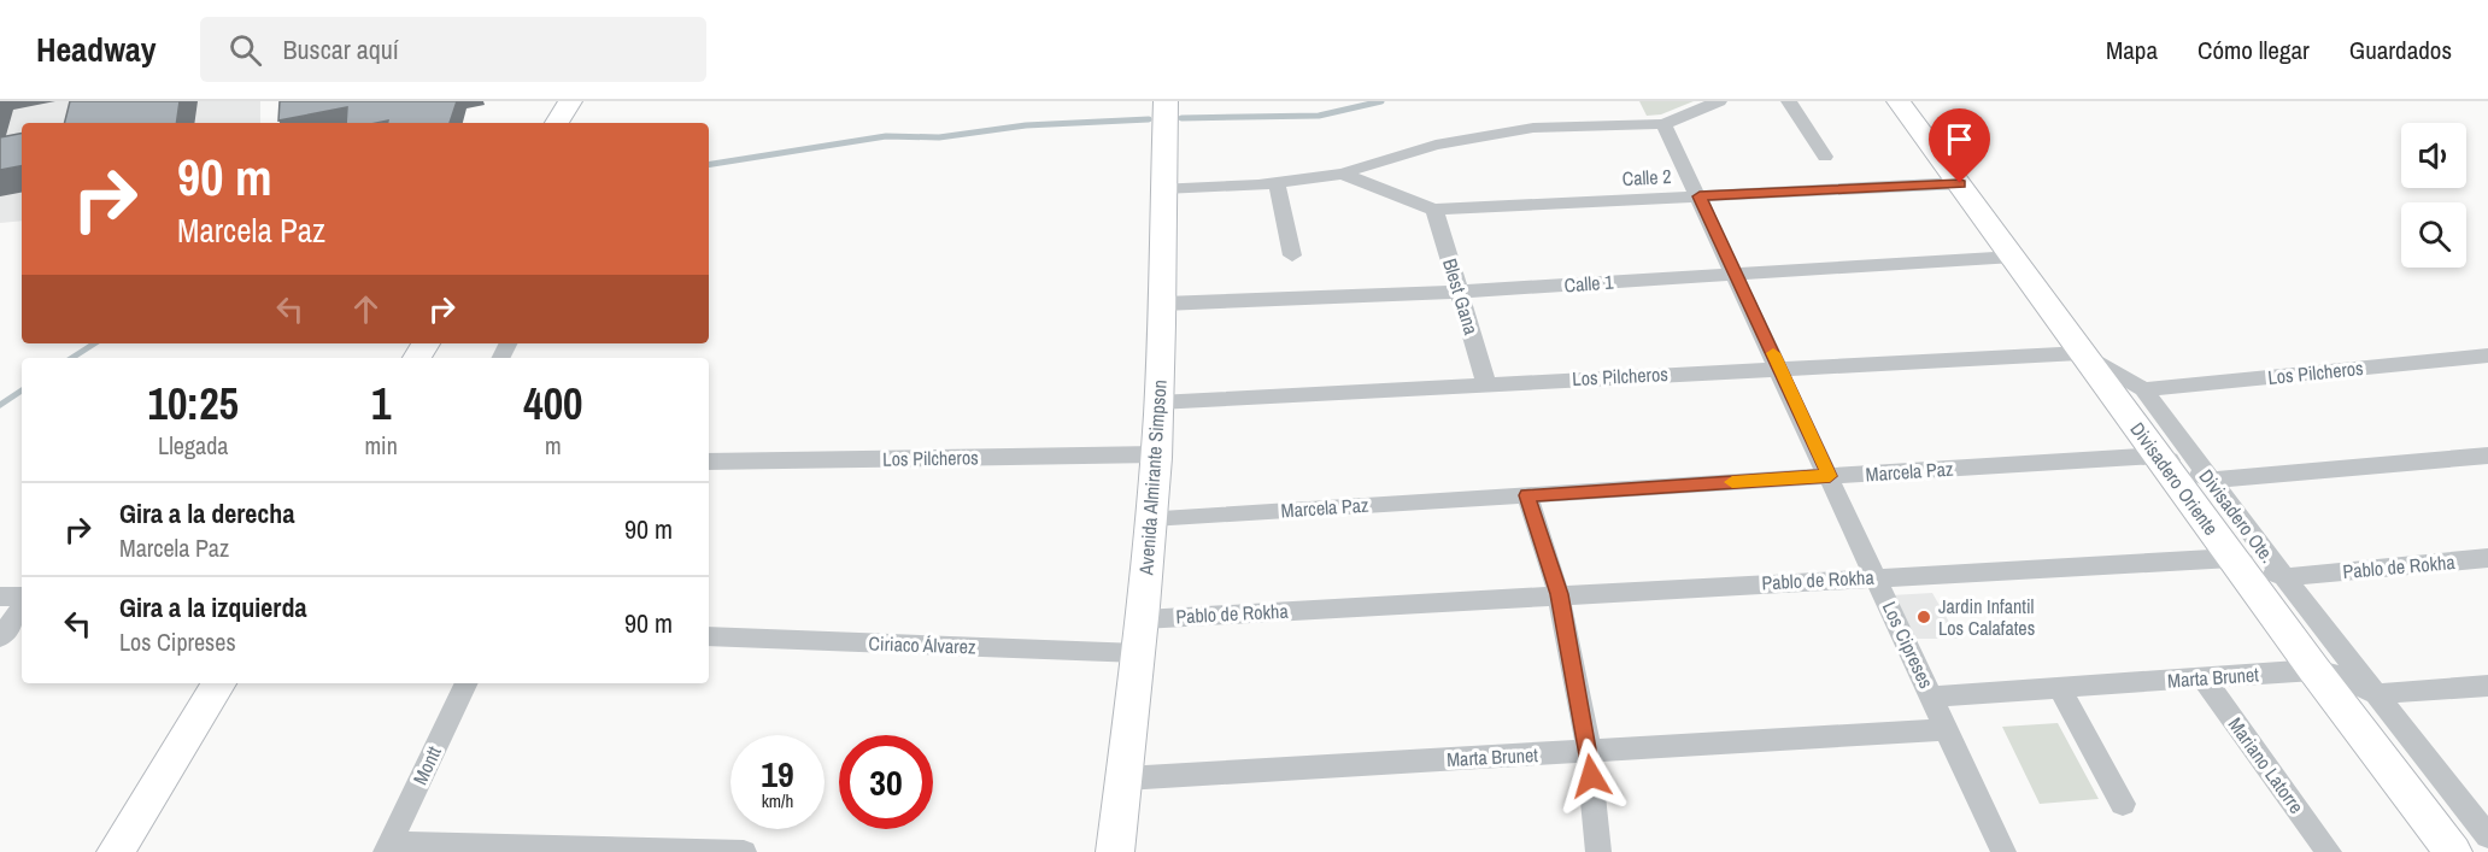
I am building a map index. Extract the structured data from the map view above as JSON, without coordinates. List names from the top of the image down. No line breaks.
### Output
{"streets":{"street":["Calle 2","Calle 1","Blest Gana","Los Pilcheros","Marcela Paz","Avenida Almirante Simpson","Divisadero Oriente","Divisadero Ote.","Pablo de Rokha","Ciriaco Álvarez","Los Cipreses","Marta Brunet","Montt","Mariano Latorre"]},"crossings":[["Calle 2","Blest Gana"],["Calle 2","Divisadero Oriente"],["Calle 2","Los Cipreses"],["Calle 1","Blest Gana"],["Calle 1","Avenida Almirante Simpson"],["Calle 1","Divisadero Oriente"],["Calle 1","Los Cipreses"],["Blest Gana","Los Pilcheros"],["Los Pilcheros","Avenida Almirante Simpson"],["Los Pilcheros","Divisadero Oriente"],["Los Pilcheros","Divisadero Ote."],["Los Pilcheros","Los Cipreses"],["Marcela Paz","Avenida Almirante Simpson"],["Marcela Paz","Divisadero Oriente"],["Marcela Paz","Divisadero Ote."],["Marcela Paz","Los Cipreses"],["Avenida Almirante Simpson","Pablo de Rokha"],["Avenida Almirante Simpson","Ciriaco Álvarez"],["Avenida Almirante Simpson","Marta Brunet"],["Divisadero Oriente","Divisadero Ote."],["Divisadero Oriente","Pablo de Rokha"],["Divisadero Oriente","Marta Brunet"],["Divisadero Ote.","Pablo de Rokha"],["Divisadero Ote.","Marta Brunet"],["Pablo de Rokha","Los Cipreses"],["Los Cipreses","Marta Brunet"],["Marta Brunet","Mariano Latorre"]],"places":["Jardin Infantil Los Calafates"],"page":{"header":"Headway","search":"Buscar aquí","nav":["Mapa","Cómo llegar","Guardados"],"turn":["90 m","Marcela Paz"],"eta":["10:25","Llegada","1","min","400","m"],"list":[{"name":"Gira a la derecha","note":"Marcela Paz","value":"90 m"},{"name":"Gira a la izquierda","note":"Los Cipreses","value":"90 m"}],"speed":"19 km/h","limit":"30"}}
